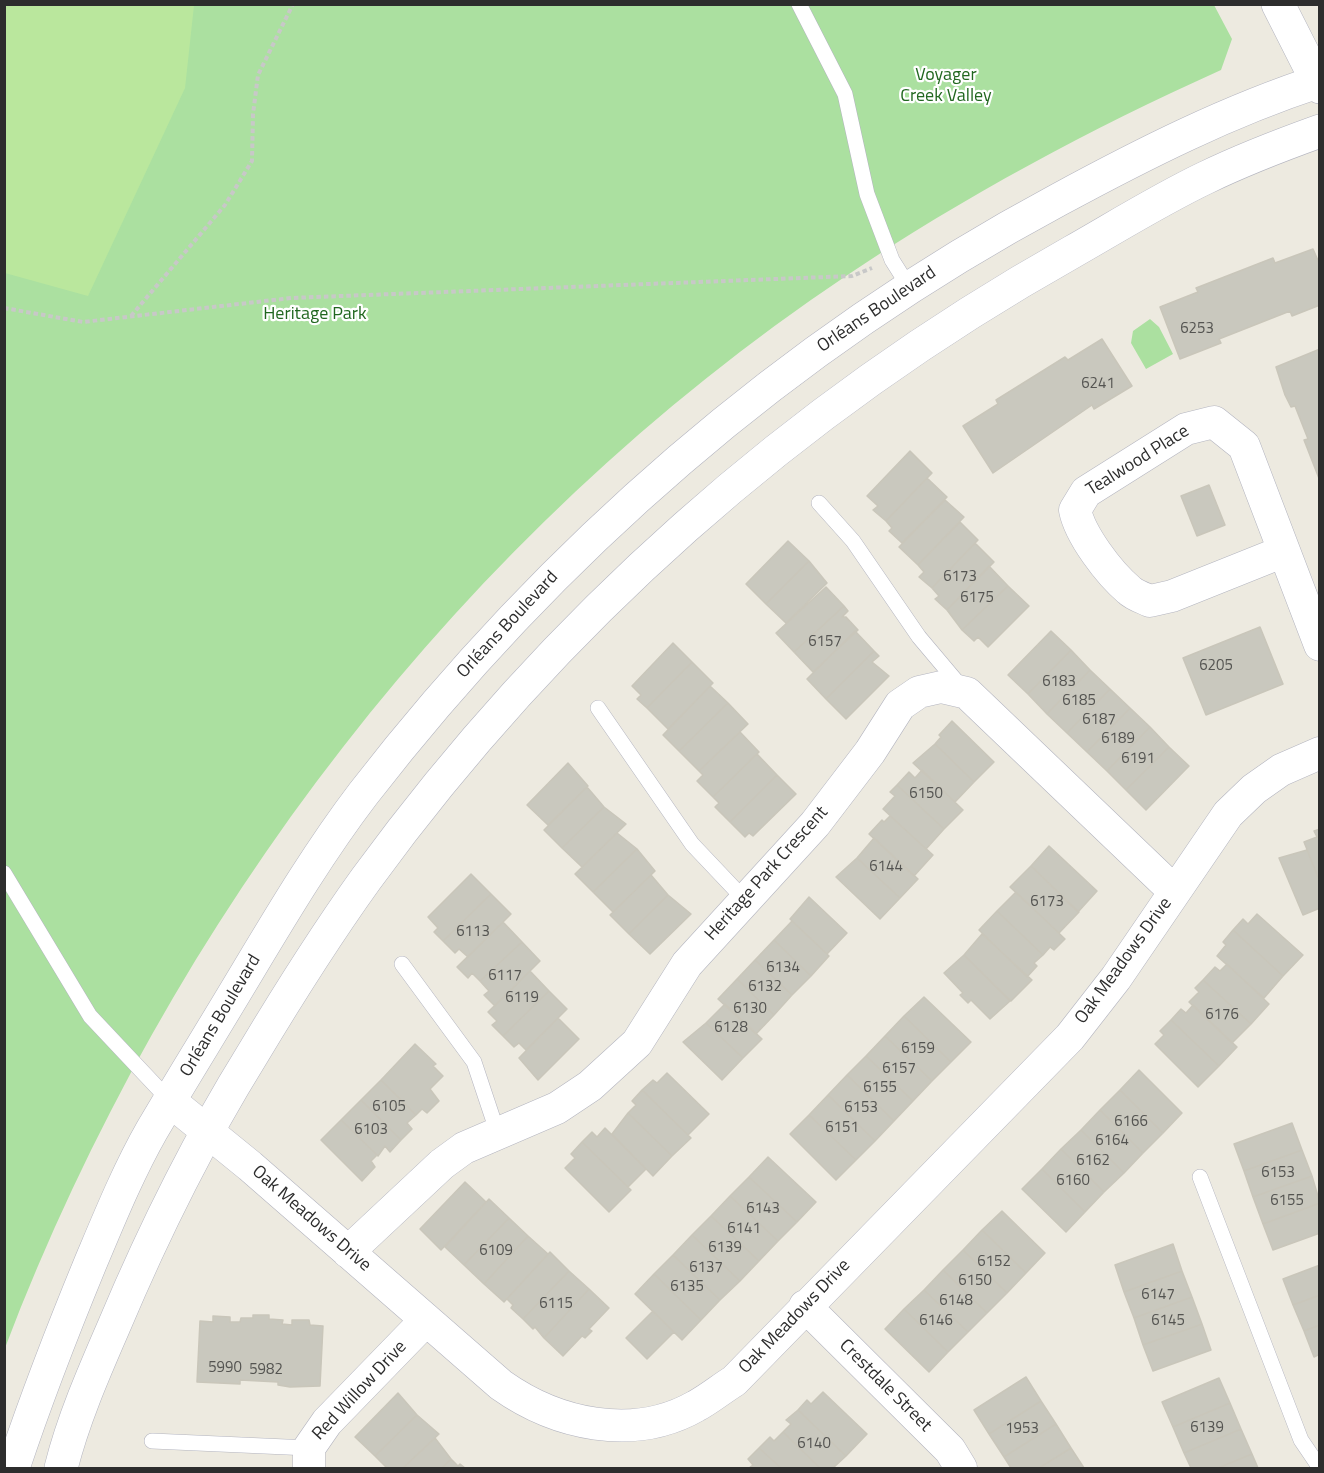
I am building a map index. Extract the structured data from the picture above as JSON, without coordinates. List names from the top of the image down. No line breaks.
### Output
{"streets":{"main road":["Orléans Boulevard"],"street":["Tealwood Place","Heritage Park Crescent","Oak Meadows Drive","Crestdale Street","Red Willow Drive"]},"crossings":[["Orléans Boulevard","Oak Meadows Drive"],["Heritage Park Crescent","Oak Meadows Drive"],["Oak Meadows Drive","Crestdale Street"],["Oak Meadows Drive","Red Willow Drive"]],"parks":["Voyager Creek Valley","Heritage Park"],"house_numbers":["6253","6241","6173","6175","6157","6205","6183","6185","6187","6189","6191","6150","6144","6173","6113","6134","6117","6132","6119","6130","6176","6128","6159","6157","6155","6105","6153","6166","6151","6103","6164","6162","6153","6160","6155","6143","6141","6139","6109","6152","6137","6150","6135","6147","6148","6115","6146","6145","5990","5982","6139","1953","6140"]}
